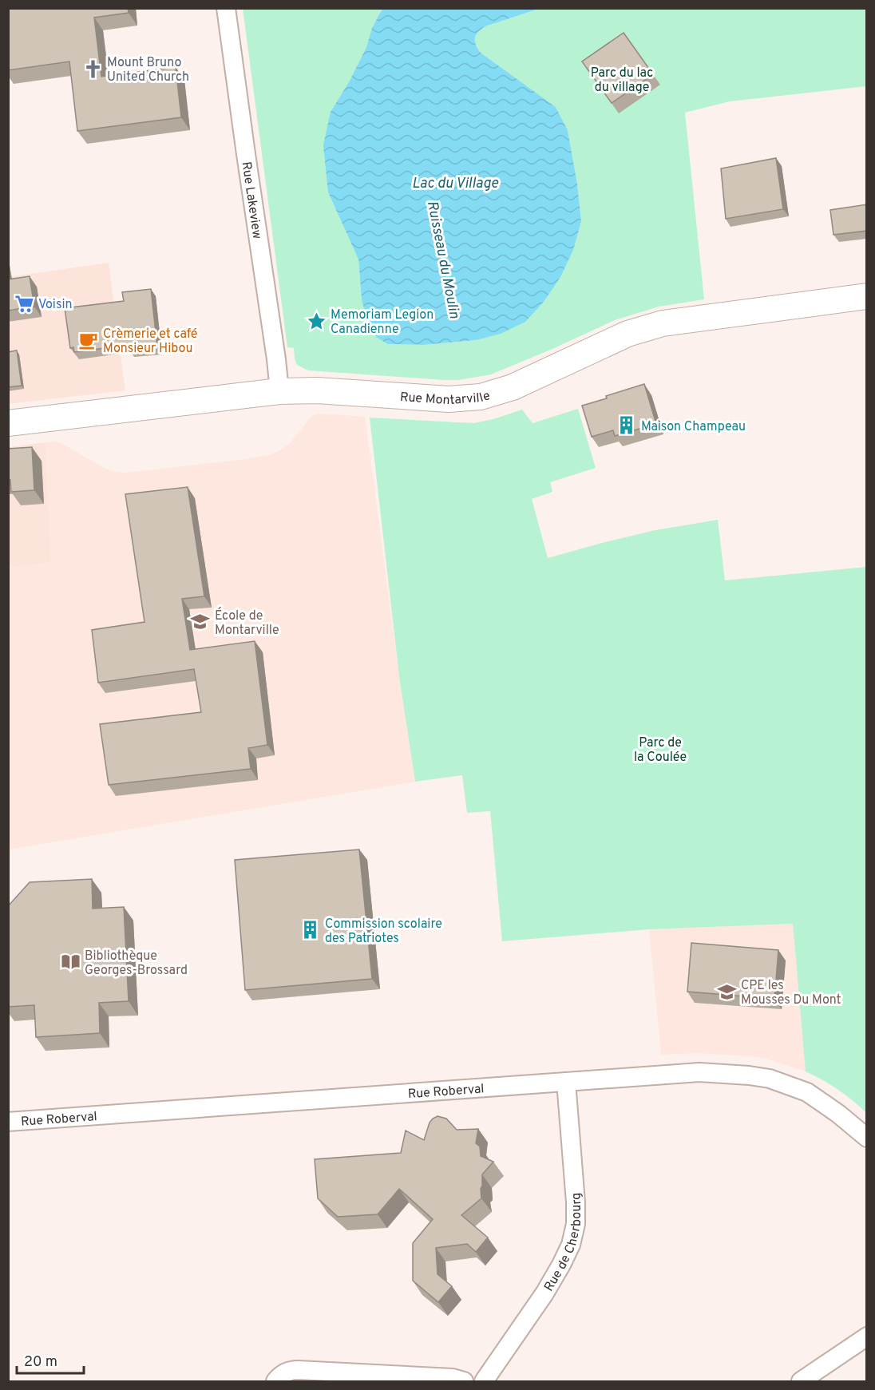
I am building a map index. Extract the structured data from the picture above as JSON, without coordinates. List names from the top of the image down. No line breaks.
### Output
{"streets":{"street":["Rue Lakeview","Rue Montarville","Rue Roberval","Rue de Cherbourg"]},"crossings":[["Rue Lakeview","Rue Montarville"],["Rue Roberval","Rue de Cherbourg"]],"water":["Lac du Village","Ruisseau du Moulin"],"parks":["Parc du lac du village","Parc de la Coulée"],"places":{"church":["Mount Bruno United Church"],"supermarket":["Voisin"],"place":["Memoriam Legion Canadienne"],"cafe":["Crèmerie et café Monsieur Hibou"],"building":["Maison Champeau","Commission scolaire des Patriotes"],"school or university":["École de Montarville","CPE les Mousses Du Mont"],"library":["Bibliothèque Georges-Brossard"]},"scale_bar":"20 m"}
